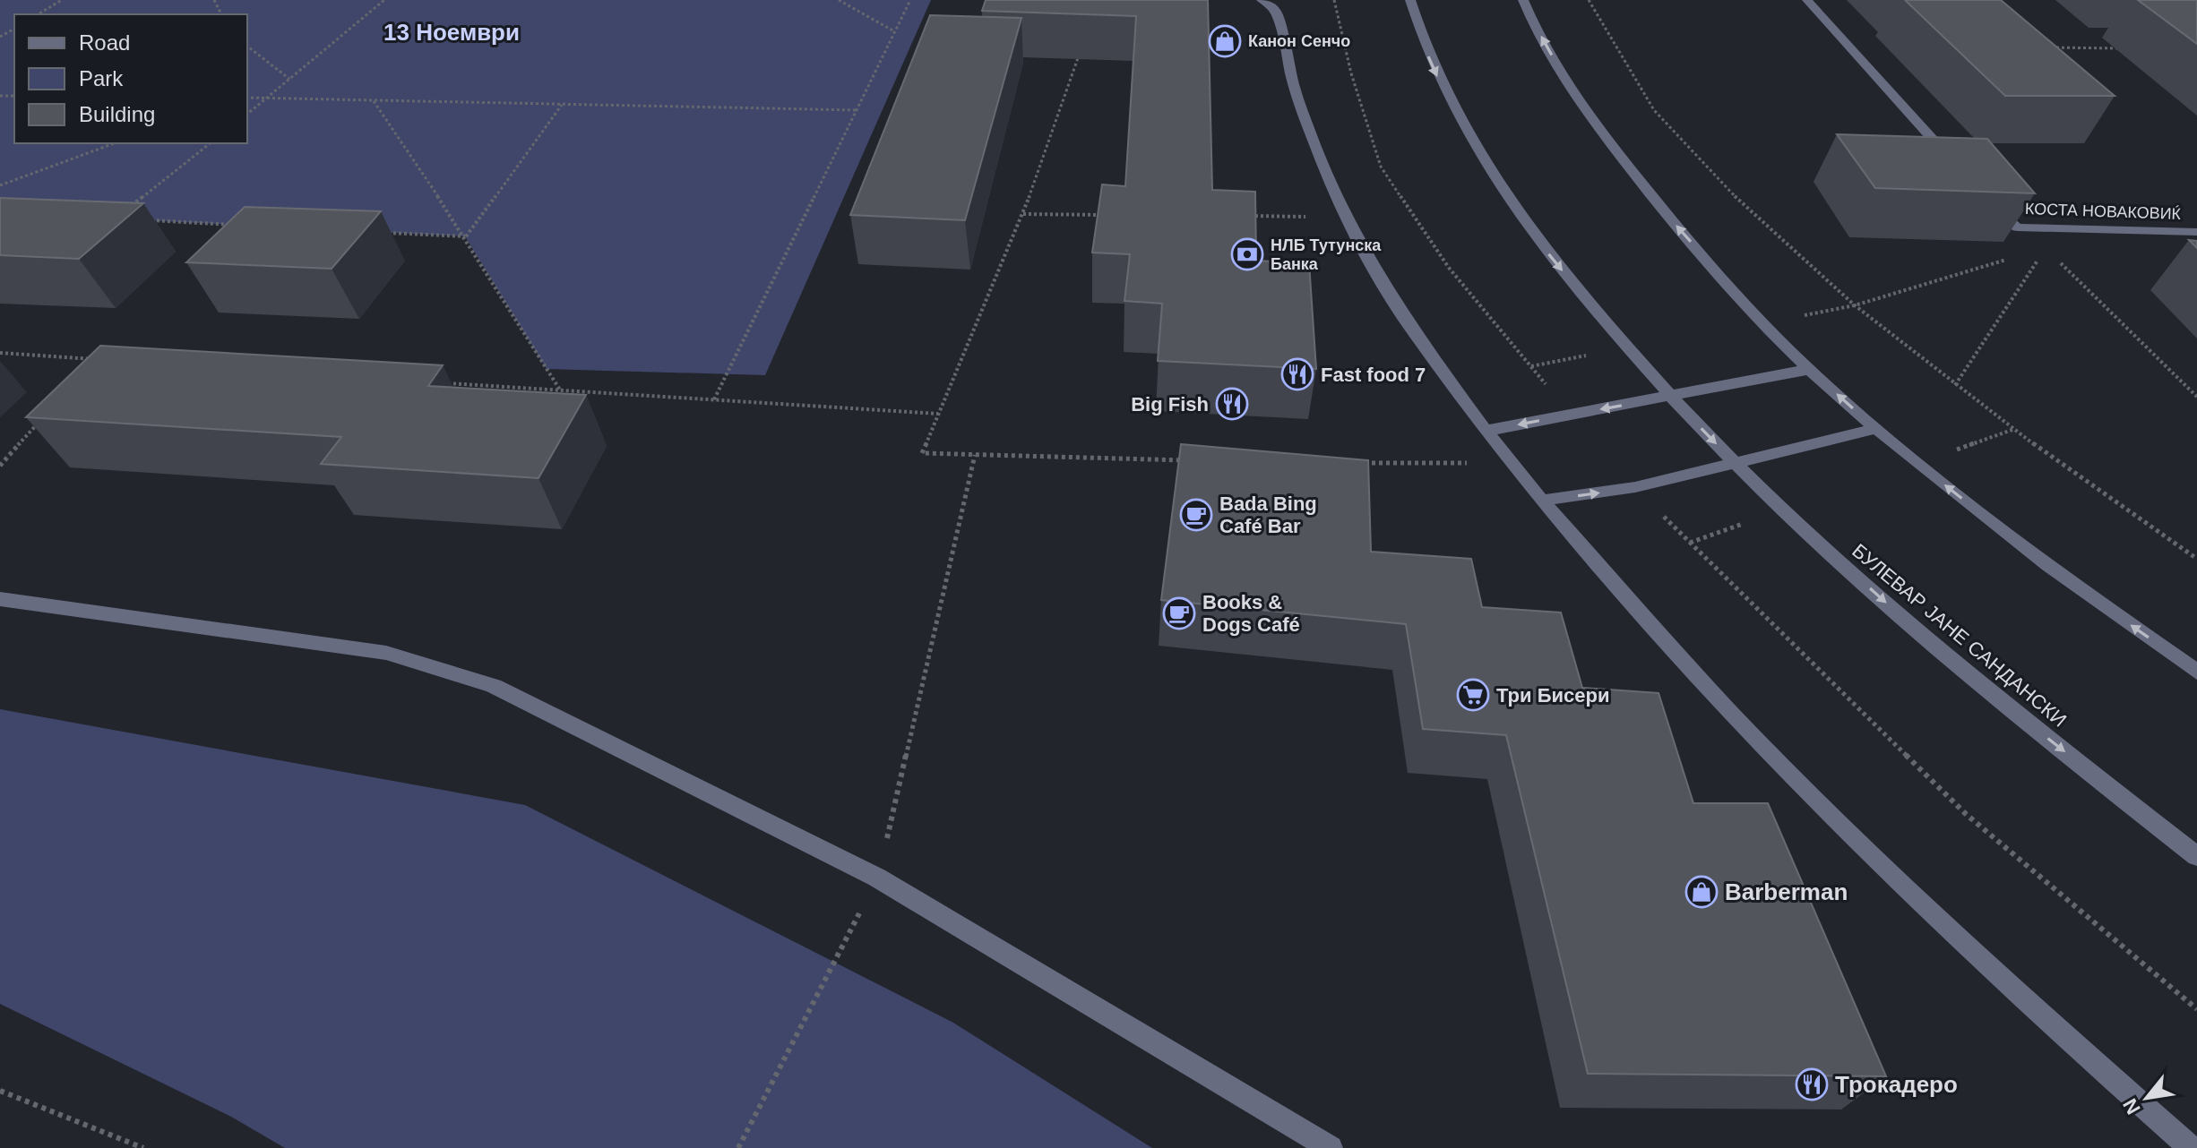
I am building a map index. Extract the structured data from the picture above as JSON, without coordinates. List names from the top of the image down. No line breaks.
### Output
{"streets":{"street":["КОСТА НОВАКОВИЌ","БУЛЕВАР ЈАНЕ САНДАНСКИ"]},"districts":["13 Ноември"],"places":{"shop":["Канон Сенчо","Barberman"],"bank":["НЛБ Тутунска Банка"],"restaurant":["Fast food 7","Big Fish","Трокадеро"],"cafe":["Bada Bing Café Bar","Books & Dogs Café"],"supermarket":["Три Бисери"]},"legend":["Road","Park","Building"],"north":"bottom left"}
